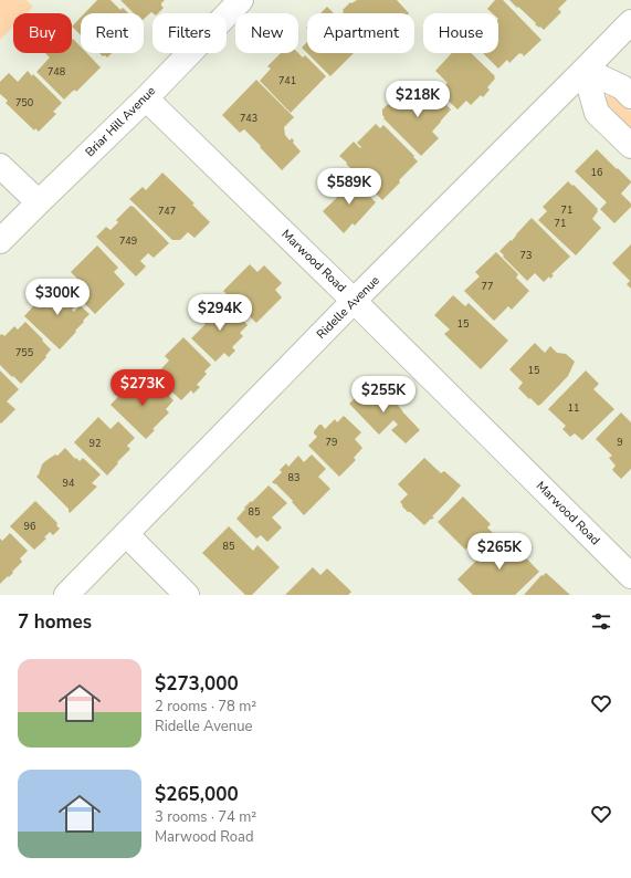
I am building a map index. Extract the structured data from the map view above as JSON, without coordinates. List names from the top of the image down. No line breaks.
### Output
{"streets":{"street":["Briar Hill Avenue","Marwood Road","Ridelle Avenue"]},"crossings":[["Briar Hill Avenue","Marwood Road"],["Marwood Road","Ridelle Avenue"]],"house_numbers":["748","741","750","743","16","71","747","71","749","73","77","15","755","15","11","79","9","92","83","94","85","96","85"],"page":{"chip":["Buy","Rent","Filters","New","Apartment","House"],"price":["$218K","$589K","$300K","$294K","$273K","$255K","$265K"],"heading":"7 homes","list":[{"name":"$273,000","note":"2 rooms · 78 m² · Ridelle Avenue"},{"name":"$265,000","note":"3 rooms · 74 m² · Marwood Road"}]}}
